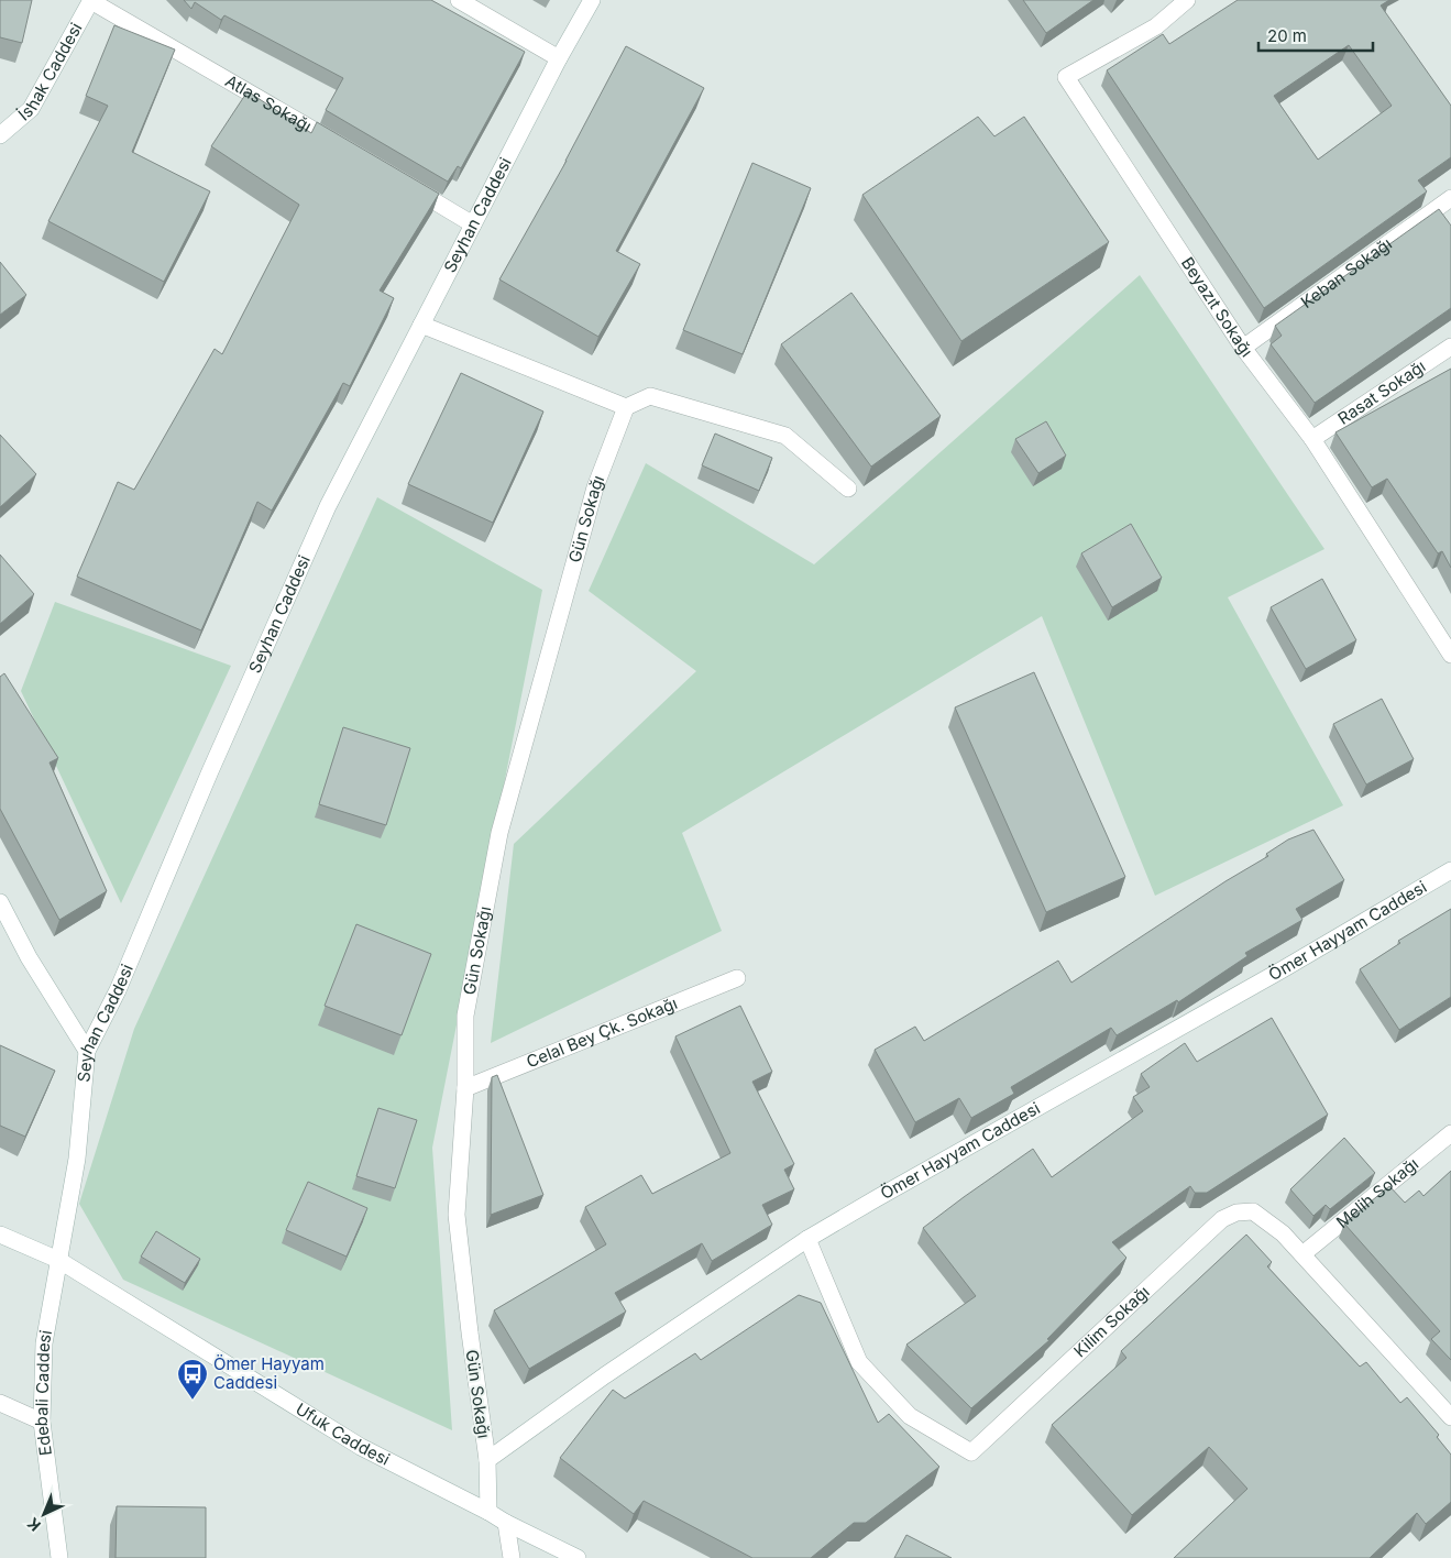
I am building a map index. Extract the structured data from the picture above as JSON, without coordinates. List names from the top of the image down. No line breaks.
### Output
{"streets":{"street":["İshak Caddesi","Atlas Sokağı","Seyhan Caddesi","Keban Sokağı","Beyazıt Sokağı","Rasat Sokağı","Gün Sokağı","Ömer Hayyam Caddesi","Celal Bey Çk. Sokağı","Melih Sokağı","Kilim Sokağı","Edebali Caddesi","Ufuk Caddesi"]},"crossings":[["İshak Caddesi","Atlas Sokağı"],["Seyhan Caddesi","Edebali Caddesi"],["Seyhan Caddesi","Ufuk Caddesi"],["Keban Sokağı","Beyazıt Sokağı"],["Beyazıt Sokağı","Rasat Sokağı"],["Gün Sokağı","Ömer Hayyam Caddesi"],["Gün Sokağı","Celal Bey Çk. Sokağı"],["Gün Sokağı","Ufuk Caddesi"],["Ömer Hayyam Caddesi","Kilim Sokağı"],["Melih Sokağı","Kilim Sokağı"],["Edebali Caddesi","Ufuk Caddesi"]],"places":{"bus stop":["Ömer Hayyam Caddesi"]},"scale_bar":"20 m","north":"bottom left"}
